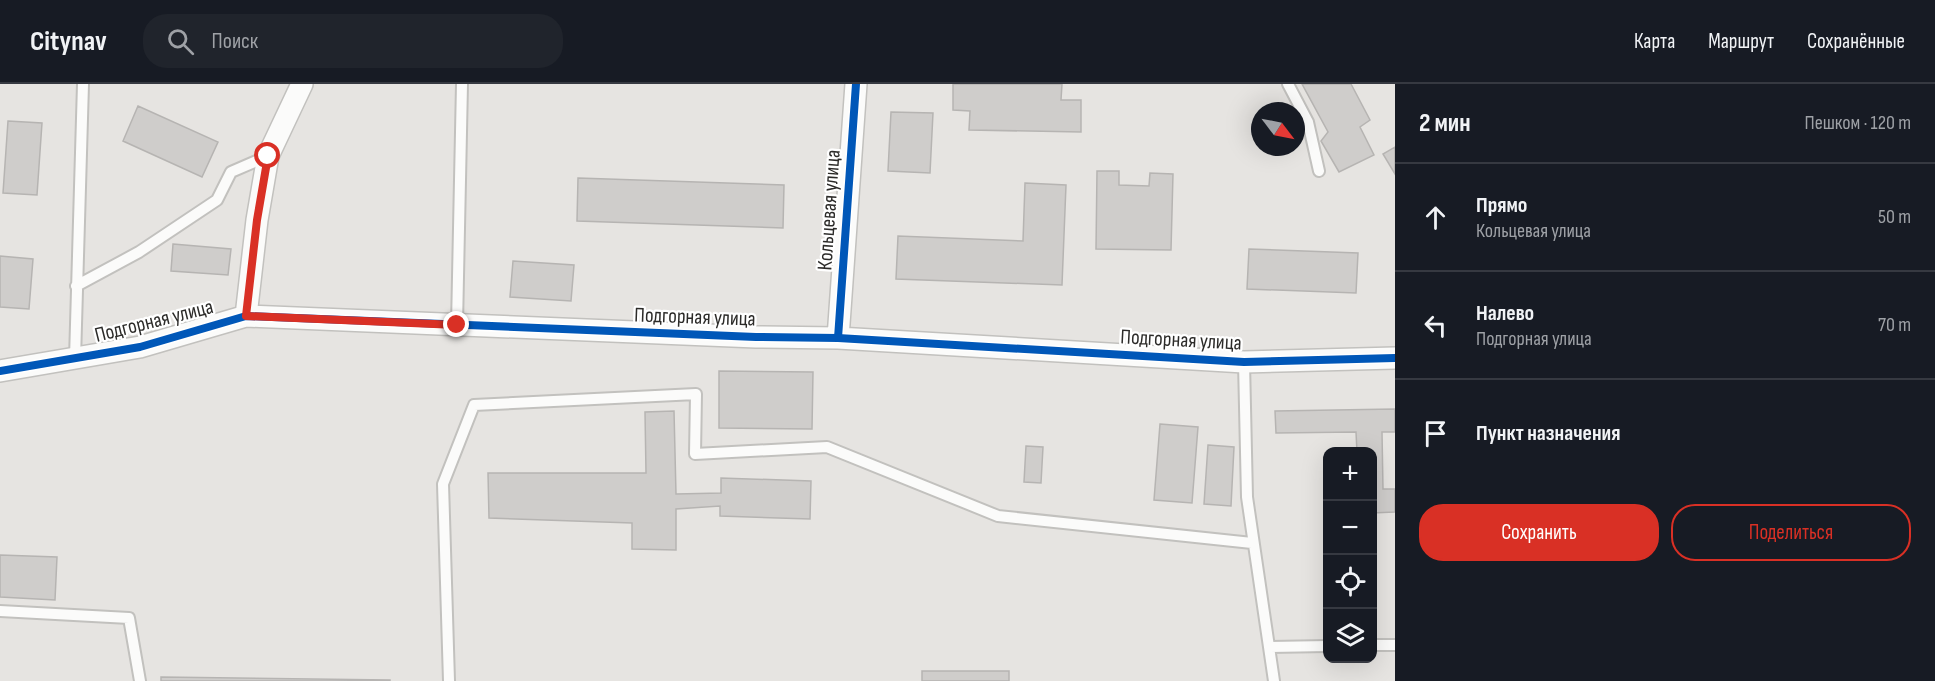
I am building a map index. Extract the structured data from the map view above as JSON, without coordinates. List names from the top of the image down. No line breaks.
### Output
{"streets":{"street":["Кольцевая улица","Подгорная улица"]},"crossings":[["Кольцевая улица","Подгорная улица"]],"north":"bottom right","page":{"header":"Citynav","search":"Поиск","nav":["Карта","Маршрут","Сохранённые"],"heading":["2 мин","Пешком · 120 m"],"list":[["Прямо","Кольцевая улица","50 m"],["Налево","Подгорная улица","70 m"],"Пункт назначения"],"map_buttons":["+","−"],"buttons":["Сохранить","Поделиться"]}}
